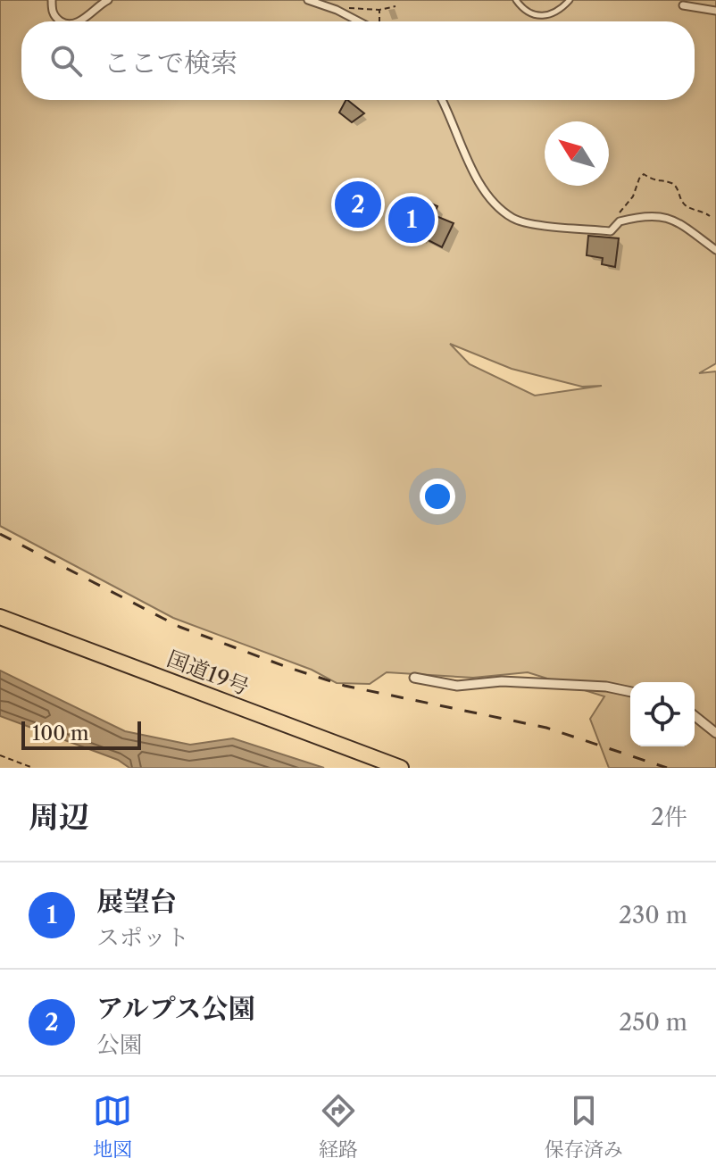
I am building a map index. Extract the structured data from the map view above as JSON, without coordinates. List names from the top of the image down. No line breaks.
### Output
{"streets":{"highway":["国道19号"]},"scale_bar":"100 m","north":"top left","page":{"search":"ここで検索","pins":["2","1"],"scale":"100 m","heading":["周辺","2件"],"list":[{"mark":"1","name":"展望台","note":"スポット","value":"230 m"},{"mark":"2","name":"アルプス公園","note":"公園","value":"250 m"}],"nav":["地図","経路","保存済み"]}}
